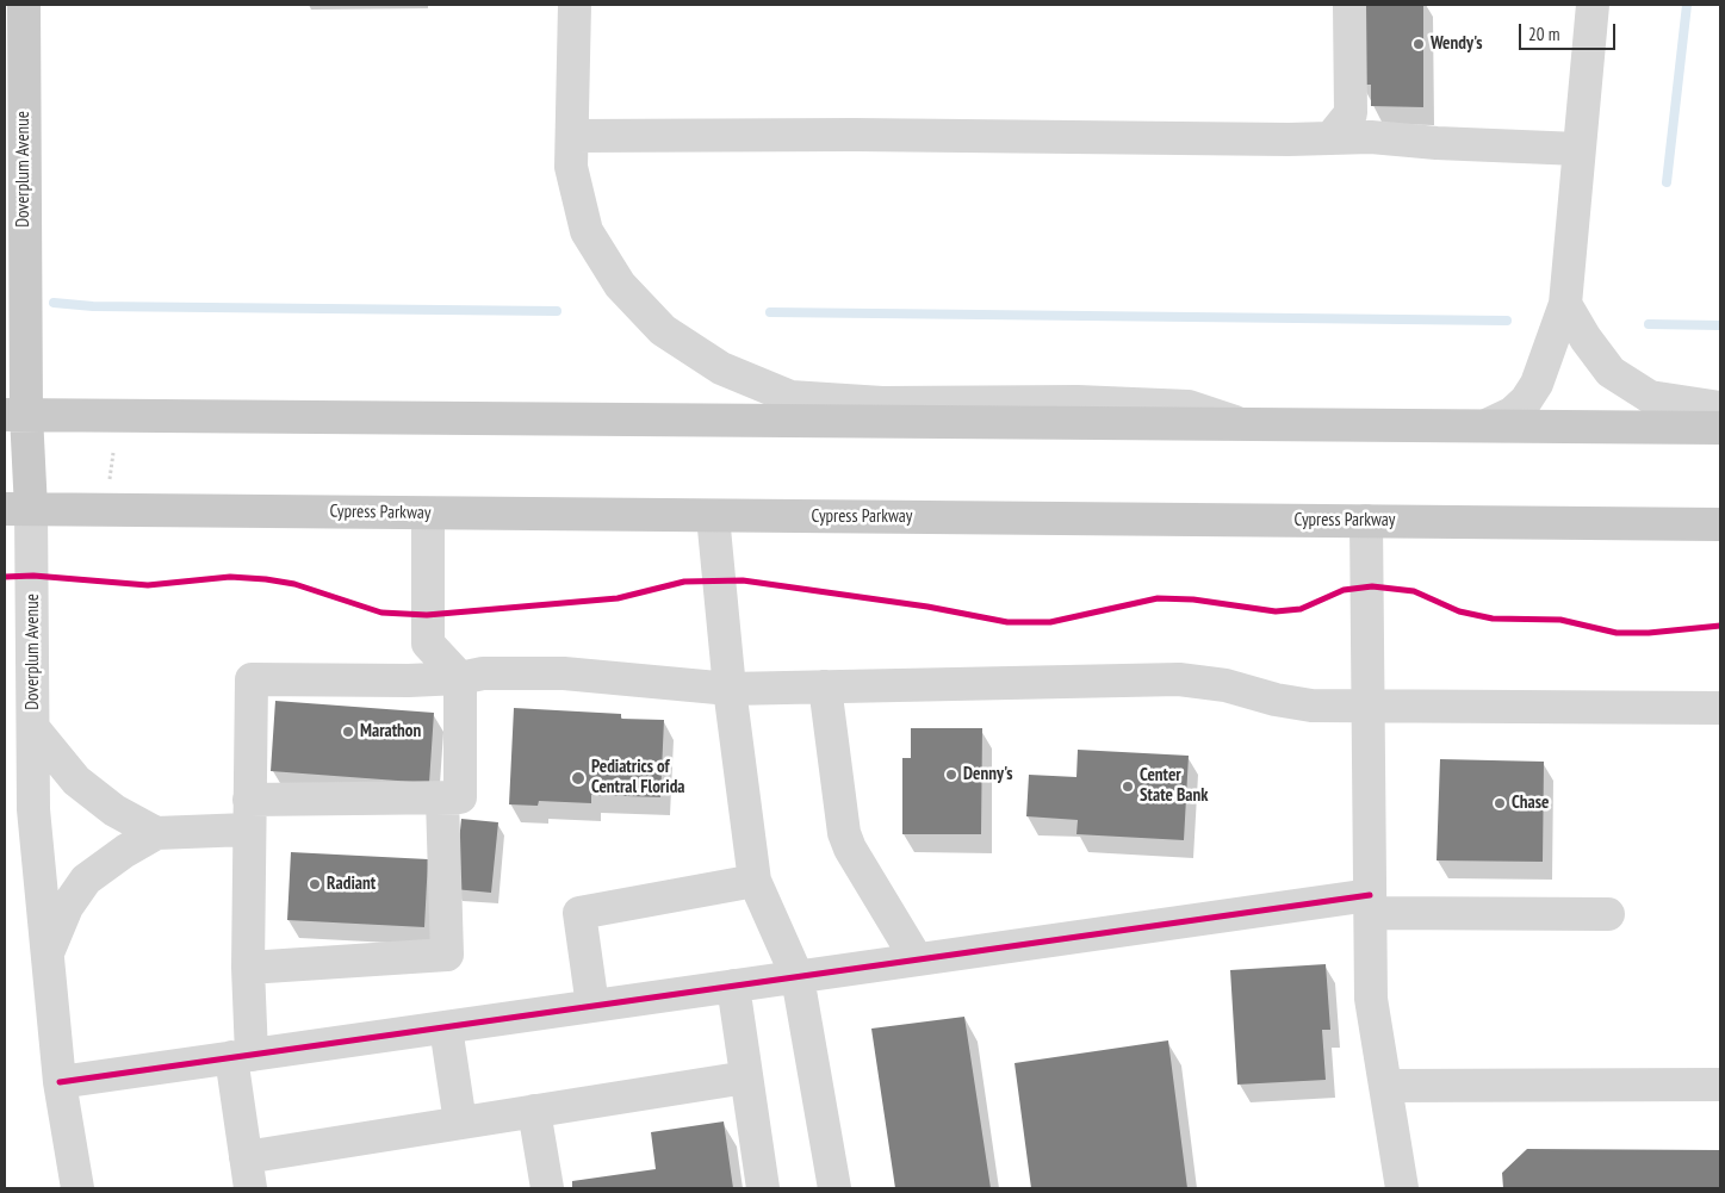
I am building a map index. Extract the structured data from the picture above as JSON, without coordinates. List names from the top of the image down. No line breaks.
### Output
{"streets":{"main road":["Doverplum Avenue","Cypress Parkway"]},"crossings":[["Doverplum Avenue","Cypress Parkway"]],"places":["Wendy's","Marathon","Denny's","Pediatrics of Central Florida","Center State Bank","Chase","Radiant"],"scale_bar":"20 m"}
